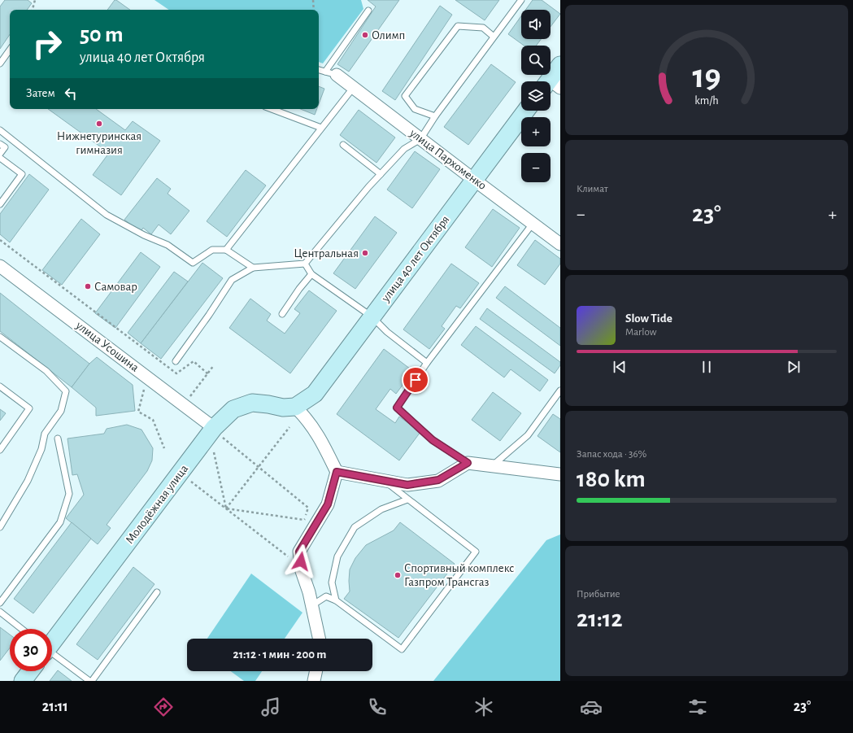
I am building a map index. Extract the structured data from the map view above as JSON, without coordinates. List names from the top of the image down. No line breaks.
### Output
{"streets":{"street":["улица Пархоменко","улица 40 лет Октября","улица Усошина","Молодёжная улица"]},"crossings":[["улица Пархоменко","улица 40 лет Октября"],["улица 40 лет Октября","Молодёжная улица"],["улица Усошина","Молодёжная улица"]],"places":["Олимп","Нижнетуринская гимназия","Центральная","Самовар","Спортивный комплекс Газпром Трансгаз"],"page":{"map_buttons":["+","−"],"turn":["50 m","улица 40 лет Октября"],"then":"Затем","tile":["Климат",["Запас хода · 36%","180 km"],["Прибытие","21:12"]],"heat":["−","23°","+"],"song":["Slow Tide","Marlow"],"limit":"30","trip":"21:12 · 1 мин · 200 m","tabs":["21:11","23°"],"gauge":["19","km/h"]}}
